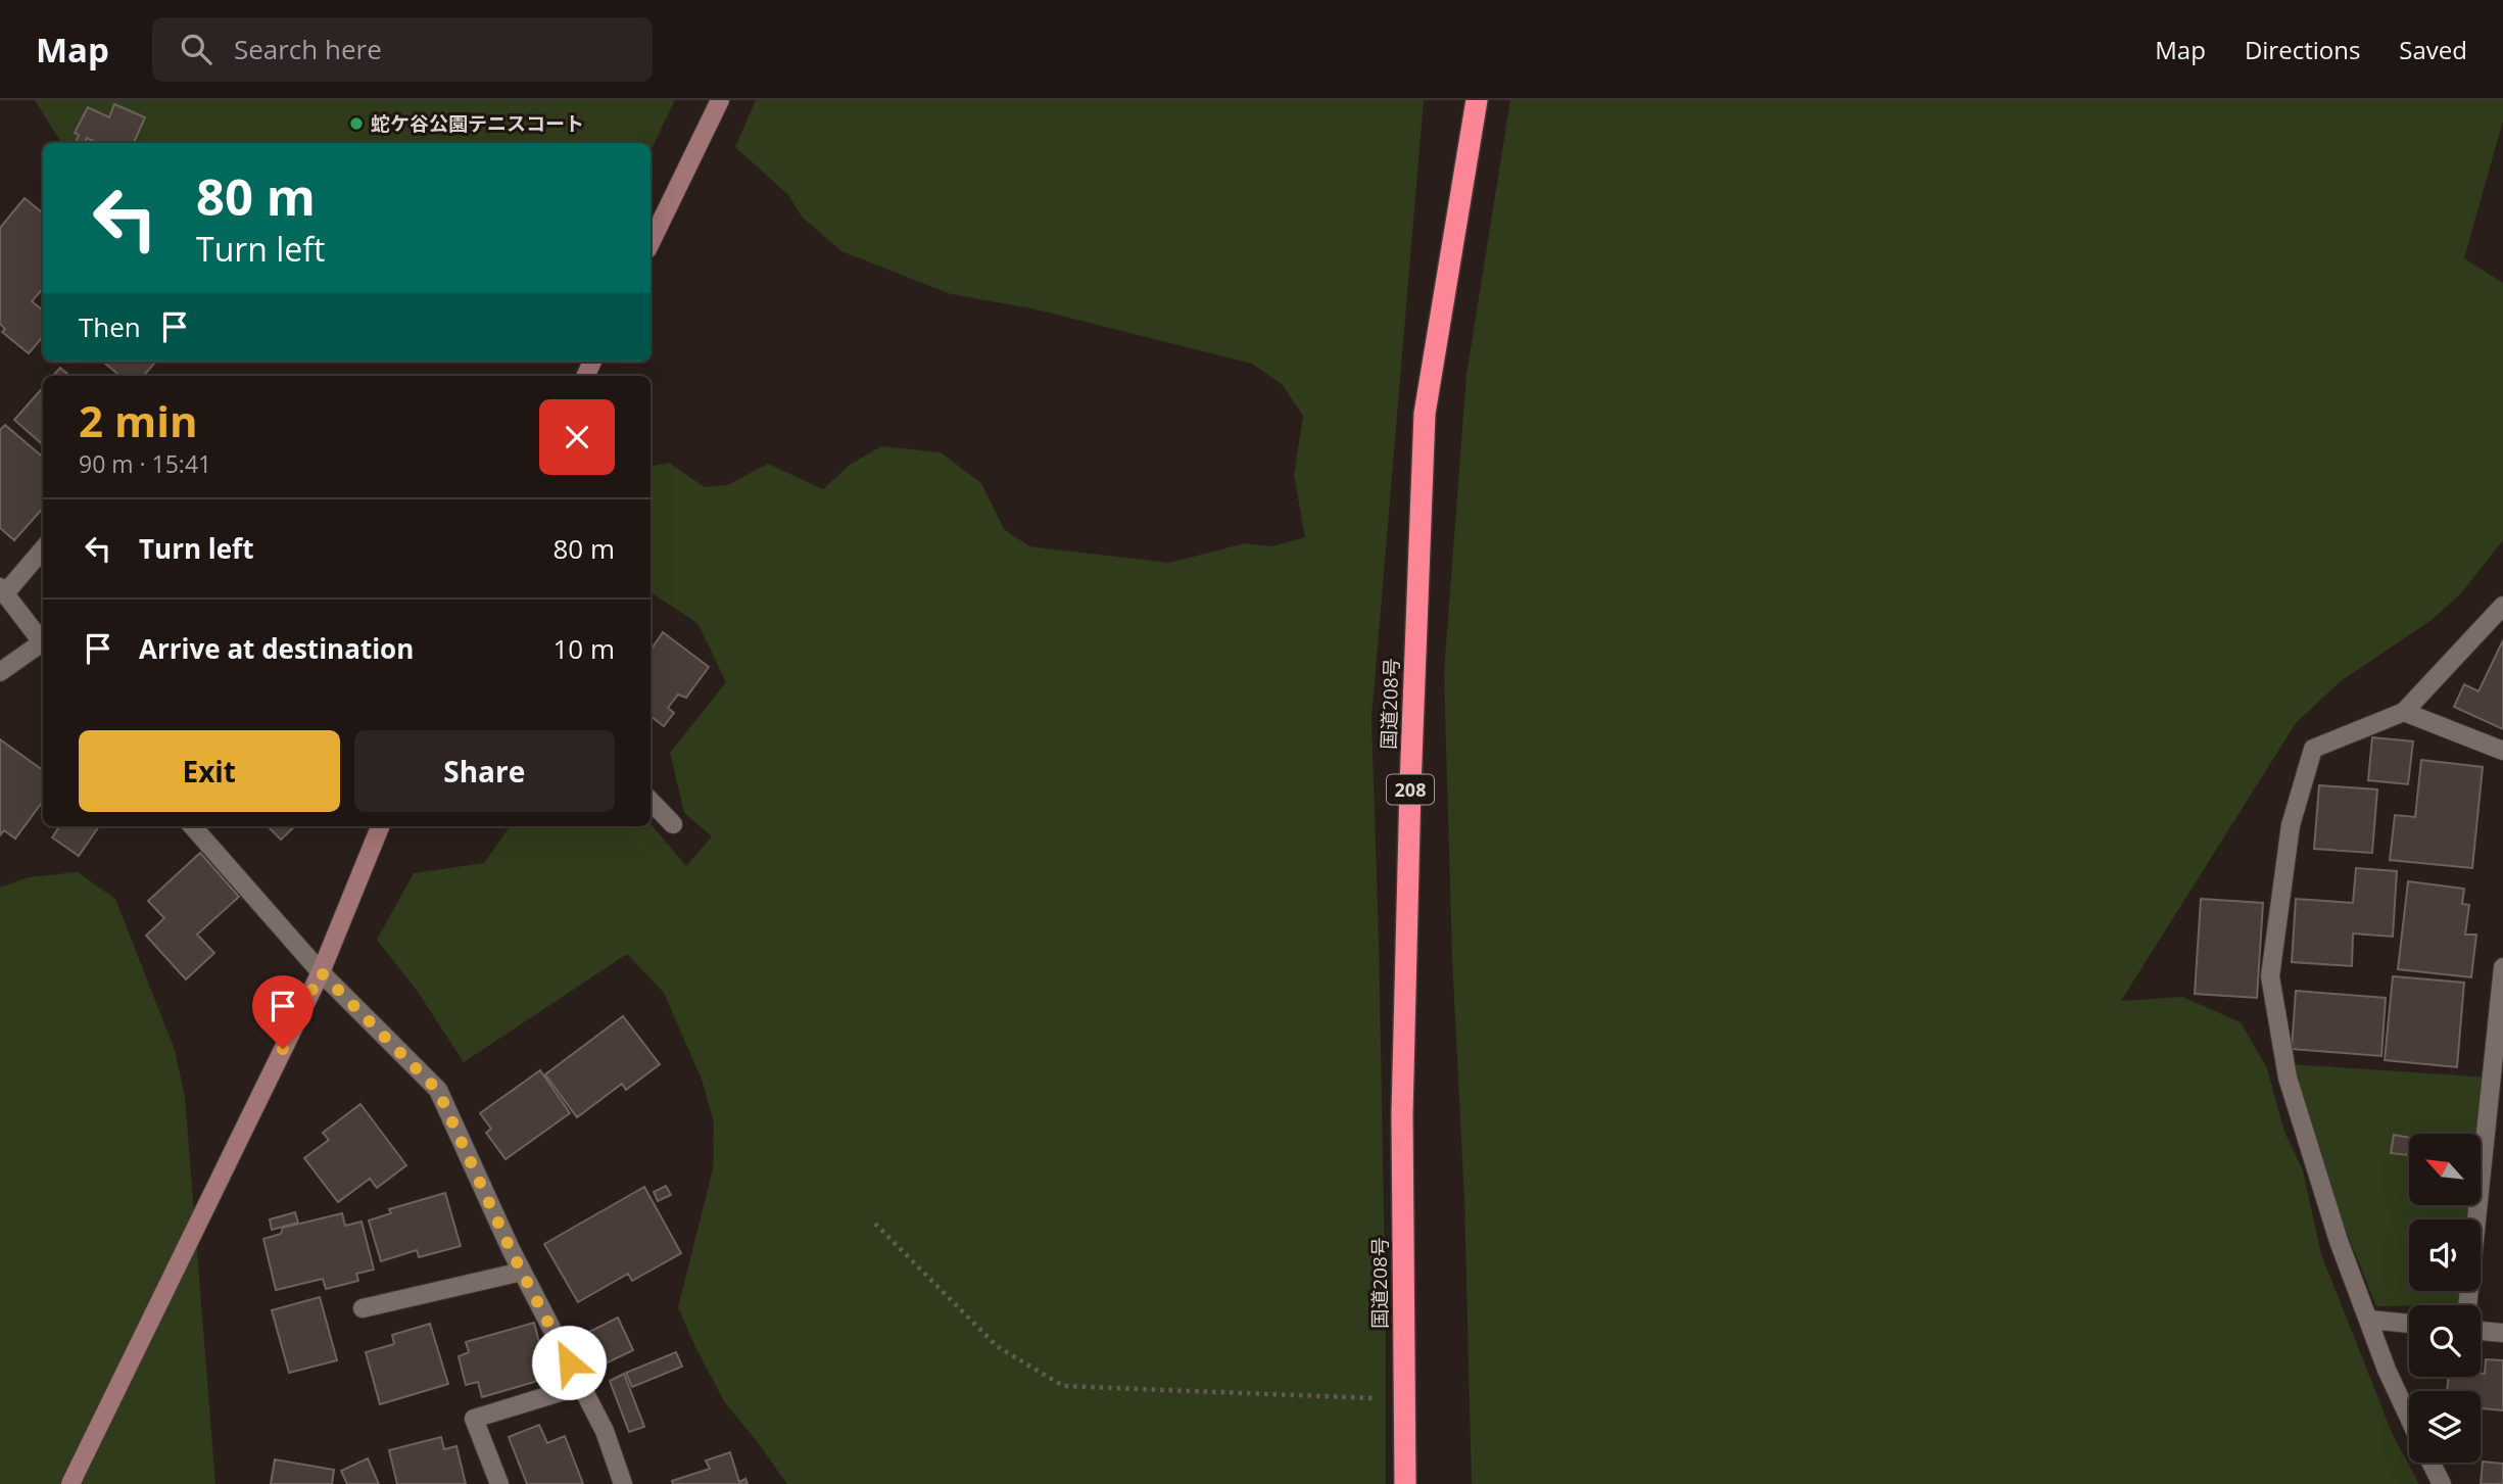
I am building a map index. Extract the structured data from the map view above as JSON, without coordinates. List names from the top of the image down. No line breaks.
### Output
{"streets":{"highway":["国道208号","208"]},"places":["蛇ケ谷公園テニスコート"],"north":"top left","page":{"header":"Map","search":"Search here","nav":["Map","Directions","Saved"],"turn":["80 m","Turn left"],"then":"Then","heading":["2 min","90 m · 15:41"],"list":[{"name":"Turn left","value":"80 m"},{"name":"Arrive at destination","value":"10 m"}],"buttons":["Exit","Share"]}}
